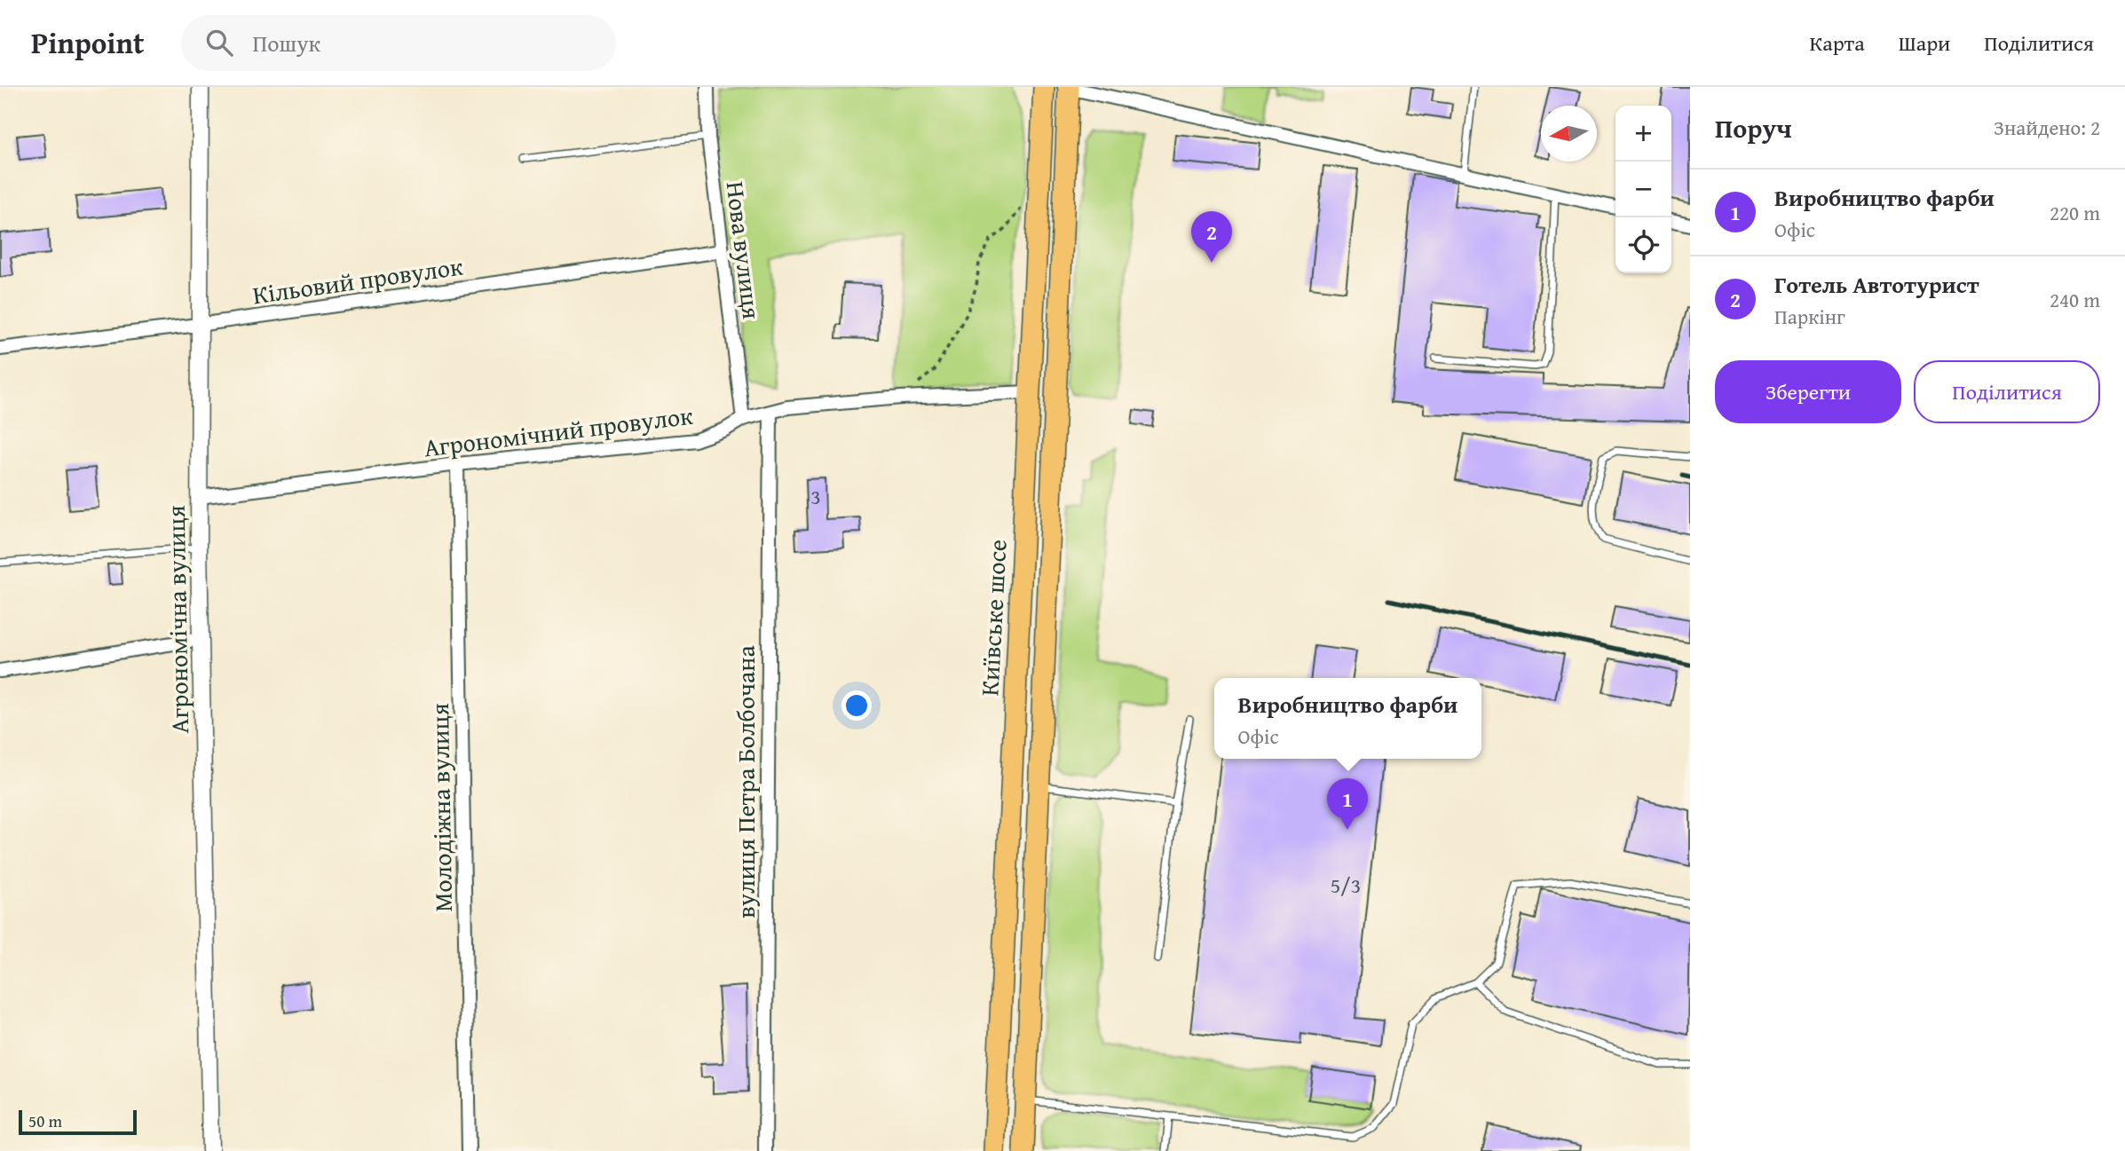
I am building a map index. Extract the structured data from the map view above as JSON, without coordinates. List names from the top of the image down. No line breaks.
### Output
{"streets":{"main road":["Київське шосе"],"street":["Нова вулиця","Кільовий провулок","Агрономічний провулок","Агрономічна вулиця","вулиця Петра Болбочана","Молодіжна вулиця"]},"crossings":[["Нова вулиця","Кільовий провулок"],["Нова вулиця","Агрономічний провулок"],["Кільовий провулок","Агрономічна вулиця"],["Агрономічний провулок","Київське шосе"],["Агрономічний провулок","Агрономічна вулиця"],["Агрономічний провулок","вулиця Петра Болбочана"],["Агрономічний провулок","Молодіжна вулиця"]],"house_numbers":["3","5/3"],"scale_bar":"50 m","north":"left","page":{"header":"Pinpoint","search":"Пошук","nav":["Карта","Шари","Поділитися"],"heading":["Поруч","Знайдено: 2"],"map_buttons":["+","−"],"list":[{"mark":"1","name":"Виробництво фарби","note":"Офіс","value":"220 m"},{"mark":"2","name":"Готель Автотурист","note":"Паркінг","value":"240 m"}],"pins":["2","1"],"buttons":["Зберегти","Поділитися"],"popup":["Виробництво фарби","Офіс"],"scale":"50 m"}}
